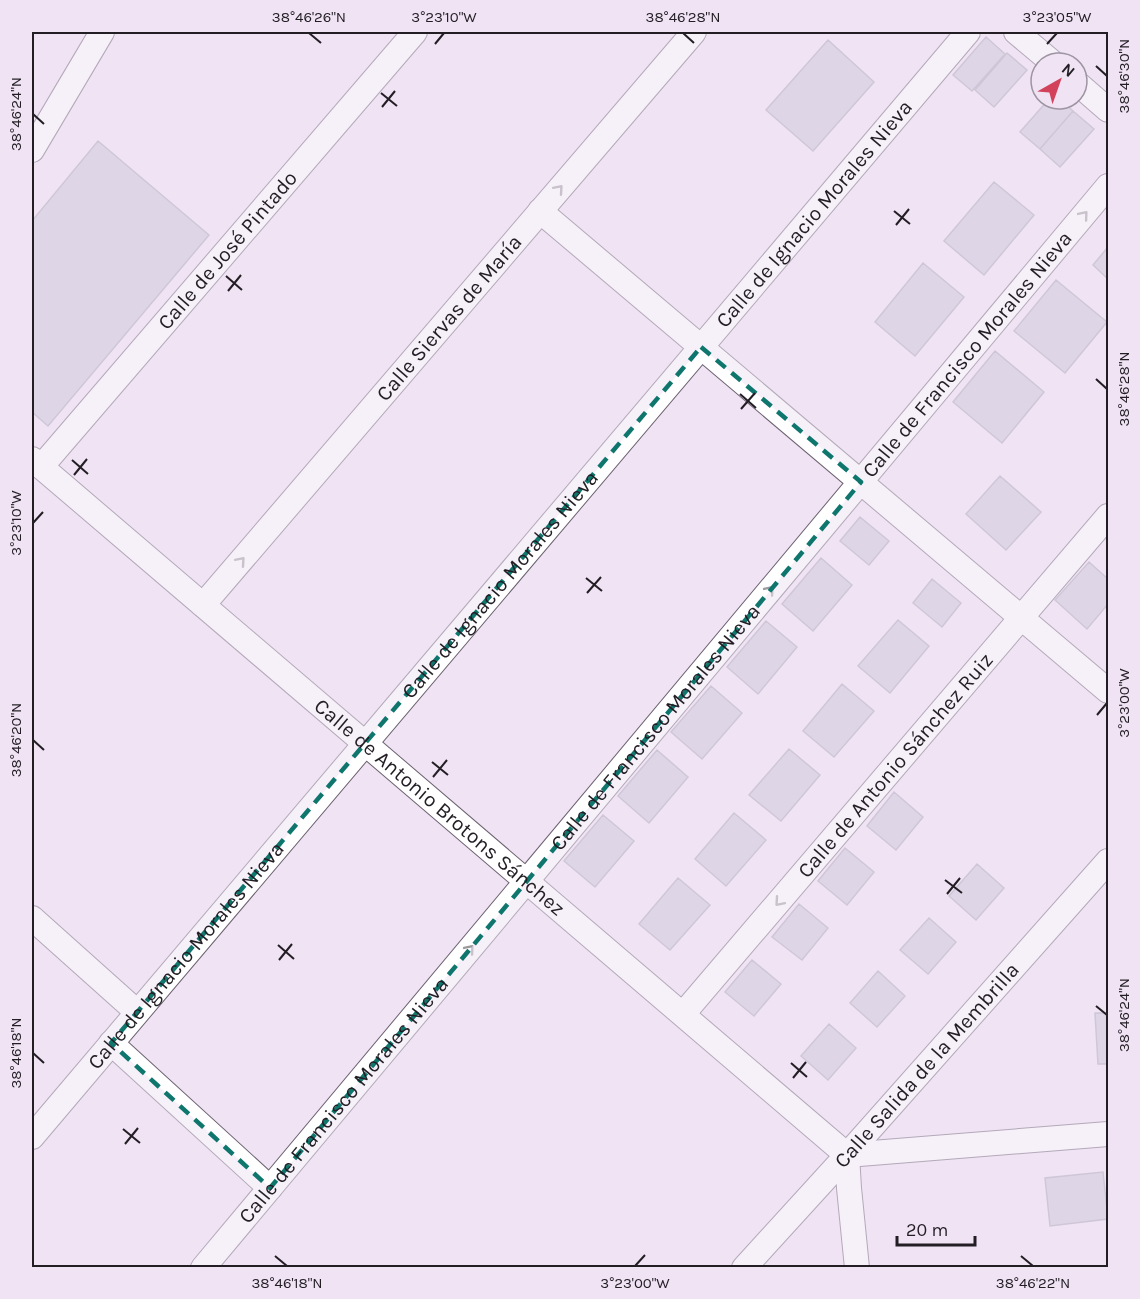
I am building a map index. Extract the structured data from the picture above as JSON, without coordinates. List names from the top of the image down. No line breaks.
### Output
{"streets":{"street":["Calle de Ignacio Morales Nieva","Calle de José Pintado","Calle Siervas de María","Calle de Francisco Morales Nieva","Calle de Antonio Sánchez Ruiz","Calle de Antonio Brotons Sánchez","Calle Salida de la Membrilla"]},"crossings":[["Calle de Ignacio Morales Nieva","Calle de Antonio Brotons Sánchez"],["Calle de José Pintado","Calle de Antonio Brotons Sánchez"],["Calle Siervas de María","Calle de Antonio Brotons Sánchez"],["Calle de Francisco Morales Nieva","Calle de Antonio Brotons Sánchez"],["Calle de Antonio Sánchez Ruiz","Calle de Antonio Brotons Sánchez"],["Calle de Antonio Brotons Sánchez","Calle Salida de la Membrilla"]],"one_way":["Calle Siervas de María","Calle de Francisco Morales Nieva","Calle de Antonio Sánchez Ruiz"],"scale_bar":"20 m","north":"top right","coordinates":["38°46'26\"N","3°23'10\"W","38°46'28\"N","3°23'05\"W","38°46'30\"N","38°46'24\"N","3°23'00\"W","38°46'20\"N","38°46'18\"N","38°46'22\"N"]}
